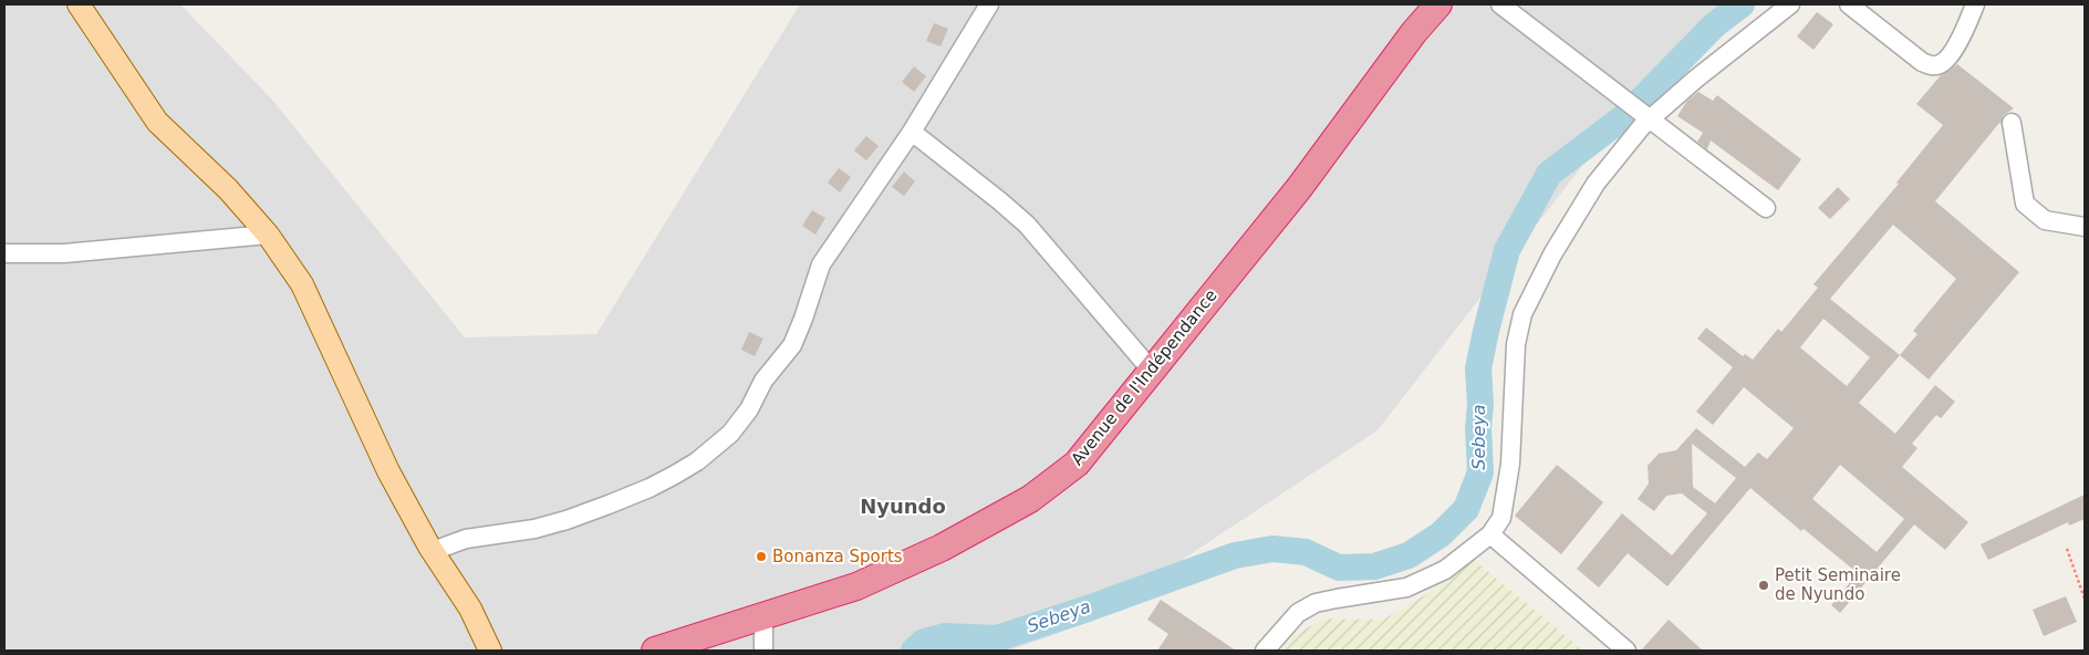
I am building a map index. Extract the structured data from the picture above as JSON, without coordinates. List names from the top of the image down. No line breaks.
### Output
{"streets":{"highway":["Avenue de l'Indépendance"]},"districts":["Nyundo"],"water":["Sebeya"],"places":["Bonanza Sports","Petit Seminaire de Nyundo"]}
